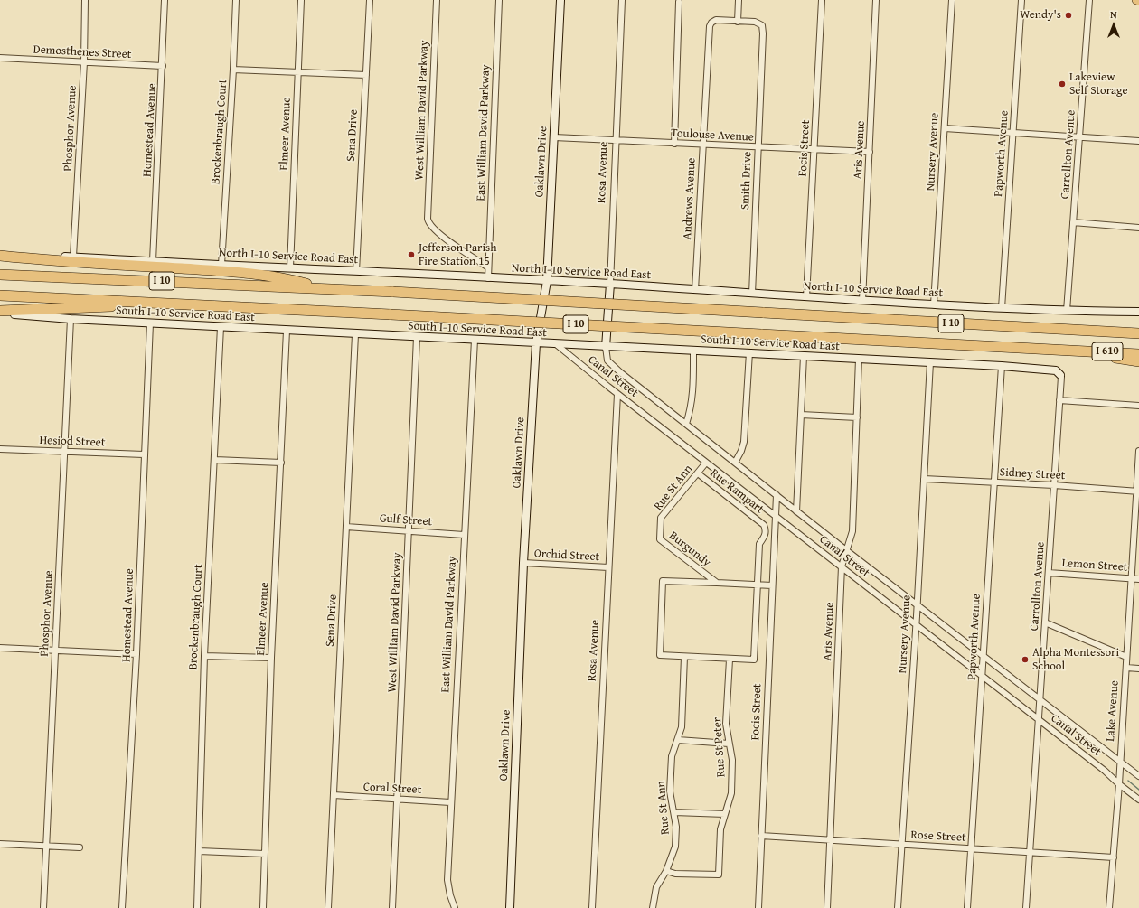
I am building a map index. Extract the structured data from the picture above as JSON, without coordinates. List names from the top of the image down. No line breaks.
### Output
{"streets":{"highway":["I 10","I 610"],"street":["Demosthenes Street","West William David Parkway","Phosphor Avenue","Homestead Avenue","Brockenbraugh Court","East William David Parkway","Elmeer Avenue","Sena Drive","Toulouse Avenue","Focis Street","Aris Avenue","Nursery Avenue","Papworth Avenue","Carrollton Avenue","Oaklawn Drive","Rosa Avenue","Smith Drive","Andrews Avenue","North I-10 Service Road East","South I-10 Service Road East","Canal Street","Hesiod Street","Sidney Street","Rue St Ann","Rue Rampart","Gulf Street","Burgundy","Orchid Street","Lemon Street","Lake Avenue","Rue St Peter","Coral Street","Rose Street"]},"crossings":[["Demosthenes Street","Phosphor Avenue"],["Demosthenes Street","Homestead Avenue"],["West William David Parkway","East William David Parkway"],["West William David Parkway","South I-10 Service Road East"],["West William David Parkway","Gulf Street"],["West William David Parkway","Coral Street"],["Phosphor Avenue","North I-10 Service Road East"],["Phosphor Avenue","South I-10 Service Road East"],["Phosphor Avenue","Hesiod Street"],["Homestead Avenue","North I-10 Service Road East"],["Homestead Avenue","South I-10 Service Road East"],["Homestead Avenue","Hesiod Street"],["Brockenbraugh Court","North I-10 Service Road East"],["Brockenbraugh Court","South I-10 Service Road East"],["East William David Parkway","South I-10 Service Road East"],["East William David Parkway","Gulf Street"],["East William David Parkway","Coral Street"],["Elmeer Avenue","North I-10 Service Road East"],["Elmeer Avenue","South I-10 Service Road East"],["Sena Drive","North I-10 Service Road East"],["Sena Drive","South I-10 Service Road East"],["Sena Drive","Gulf Street"],["Sena Drive","Coral Street"],["Toulouse Avenue","Focis Street"],["Toulouse Avenue","Aris Avenue"],["Toulouse Avenue","Oaklawn Drive"],["Toulouse Avenue","Rosa Avenue"],["Toulouse Avenue","Smith Drive"],["Toulouse Avenue","Andrews Avenue"],["Focis Street","North I-10 Service Road East"],["Focis Street","Canal Street"],["Focis Street","Burgundy"],["Focis Street","Rose Street"],["Aris Avenue","North I-10 Service Road East"],["Aris Avenue","South I-10 Service Road East"],["Aris Avenue","Canal Street"],["Aris Avenue","Rose Street"],["Nursery Avenue","North I-10 Service Road East"],["Nursery Avenue","South I-10 Service Road East"],["Nursery Avenue","Canal Street"],["Nursery Avenue","Sidney Street"],["Nursery Avenue","Rose Street"],["Papworth Avenue","North I-10 Service Road East"],["Papworth Avenue","South I-10 Service Road East"],["Papworth Avenue","Canal Street"],["Papworth Avenue","Sidney Street"],["Papworth Avenue","Rose Street"],["Carrollton Avenue","North I-10 Service Road East"],["Carrollton Avenue","South I-10 Service Road East"],["Carrollton Avenue","Canal Street"],["Carrollton Avenue","Sidney Street"],["Carrollton Avenue","Lemon Street"],["Carrollton Avenue","Rose Street"],["Oaklawn Drive","North I-10 Service Road East"],["Oaklawn Drive","South I-10 Service Road East"],["Oaklawn Drive","Orchid Street"],["Rosa Avenue","North I-10 Service Road East"],["Rosa Avenue","South I-10 Service Road East"],["Rosa Avenue","Canal Street"],["Rosa Avenue","Orchid Street"],["Smith Drive","Andrews Avenue"],["Smith Drive","North I-10 Service Road East"],["Andrews Avenue","North I-10 Service Road East"],["I 10","I 610"],["South I-10 Service Road East","Canal Street"],["Canal Street","Rue St Ann"],["Canal Street","Lake Avenue"],["Sidney Street","Lake Avenue"],["Rue St Ann","Rue Rampart"],["Rue St Ann","Burgundy"],["Rue St Ann","Rue St Peter"],["Rue Rampart","Burgundy"],["Lemon Street","Lake Avenue"],["Lake Avenue","Rose Street"]],"places":["Wendy's","Lakeview Self Storage","Jefferson Parish Fire Station 15","Alpha Montessori School"],"north":"top"}
